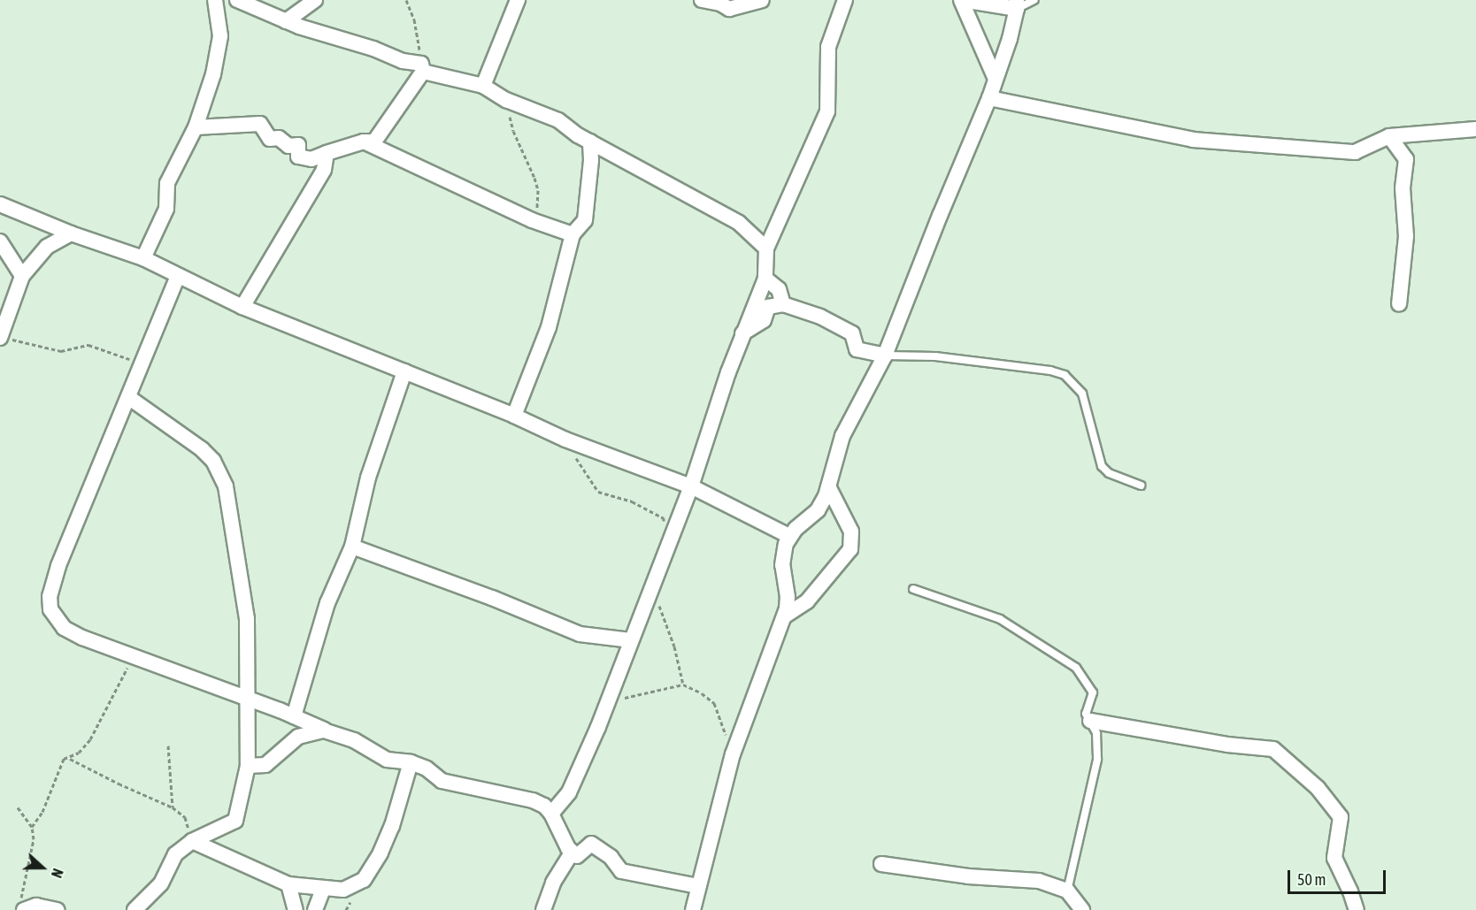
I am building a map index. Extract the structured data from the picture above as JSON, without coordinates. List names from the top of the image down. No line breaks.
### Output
{"scale_bar":"50 m","north":"right"}
